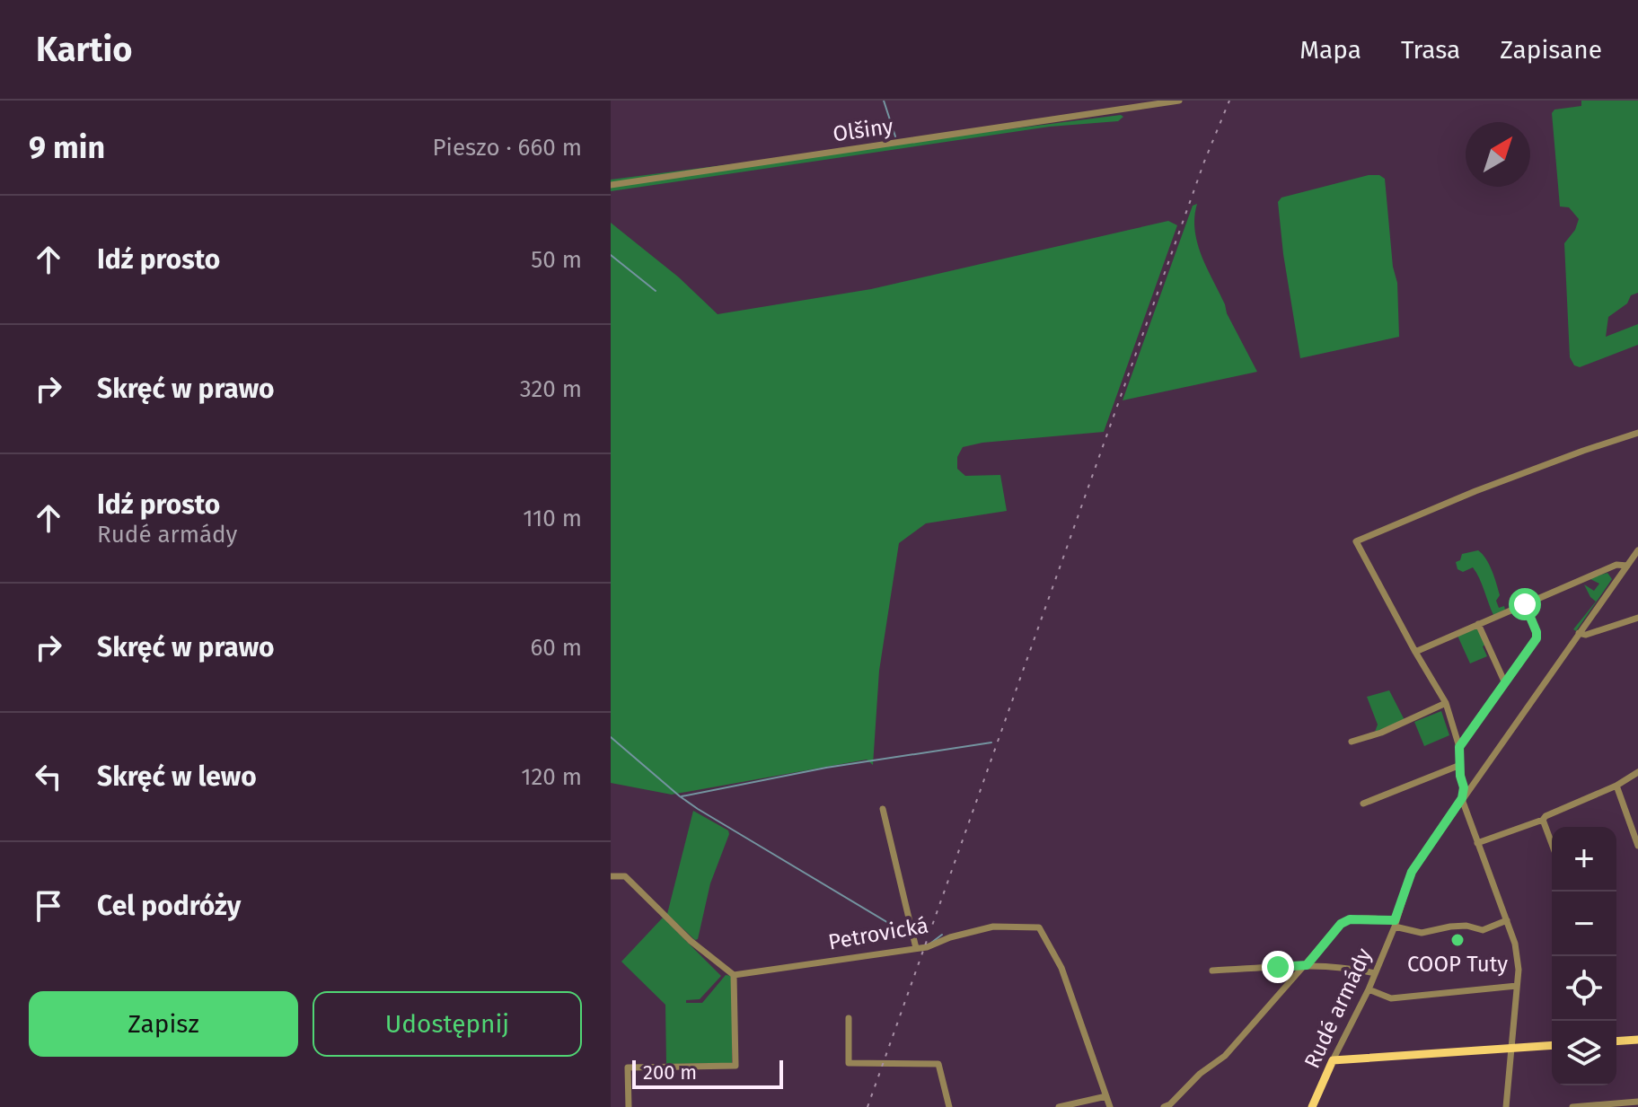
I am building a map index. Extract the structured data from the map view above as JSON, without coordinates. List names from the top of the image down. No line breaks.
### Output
{"streets":{"main road":["Rudé armády"],"street":["Olšiny","Petrovická"]},"places":["COOP Tuty"],"scale_bar":"200 m","north":"top right","page":{"header":"Kartio","nav":["Mapa","Trasa","Zapisane"],"heading":["9 min","Pieszo · 660 m"],"list":[["Idź prosto","50 m"],["Skręć w prawo","320 m"],["Idź prosto","Rudé armády","110 m"],["Skręć w prawo","60 m"],["Skręć w lewo","120 m"],"Cel podróży"],"map_buttons":["+","−"],"buttons":["Zapisz","Udostępnij"],"scale":"200 m"}}
